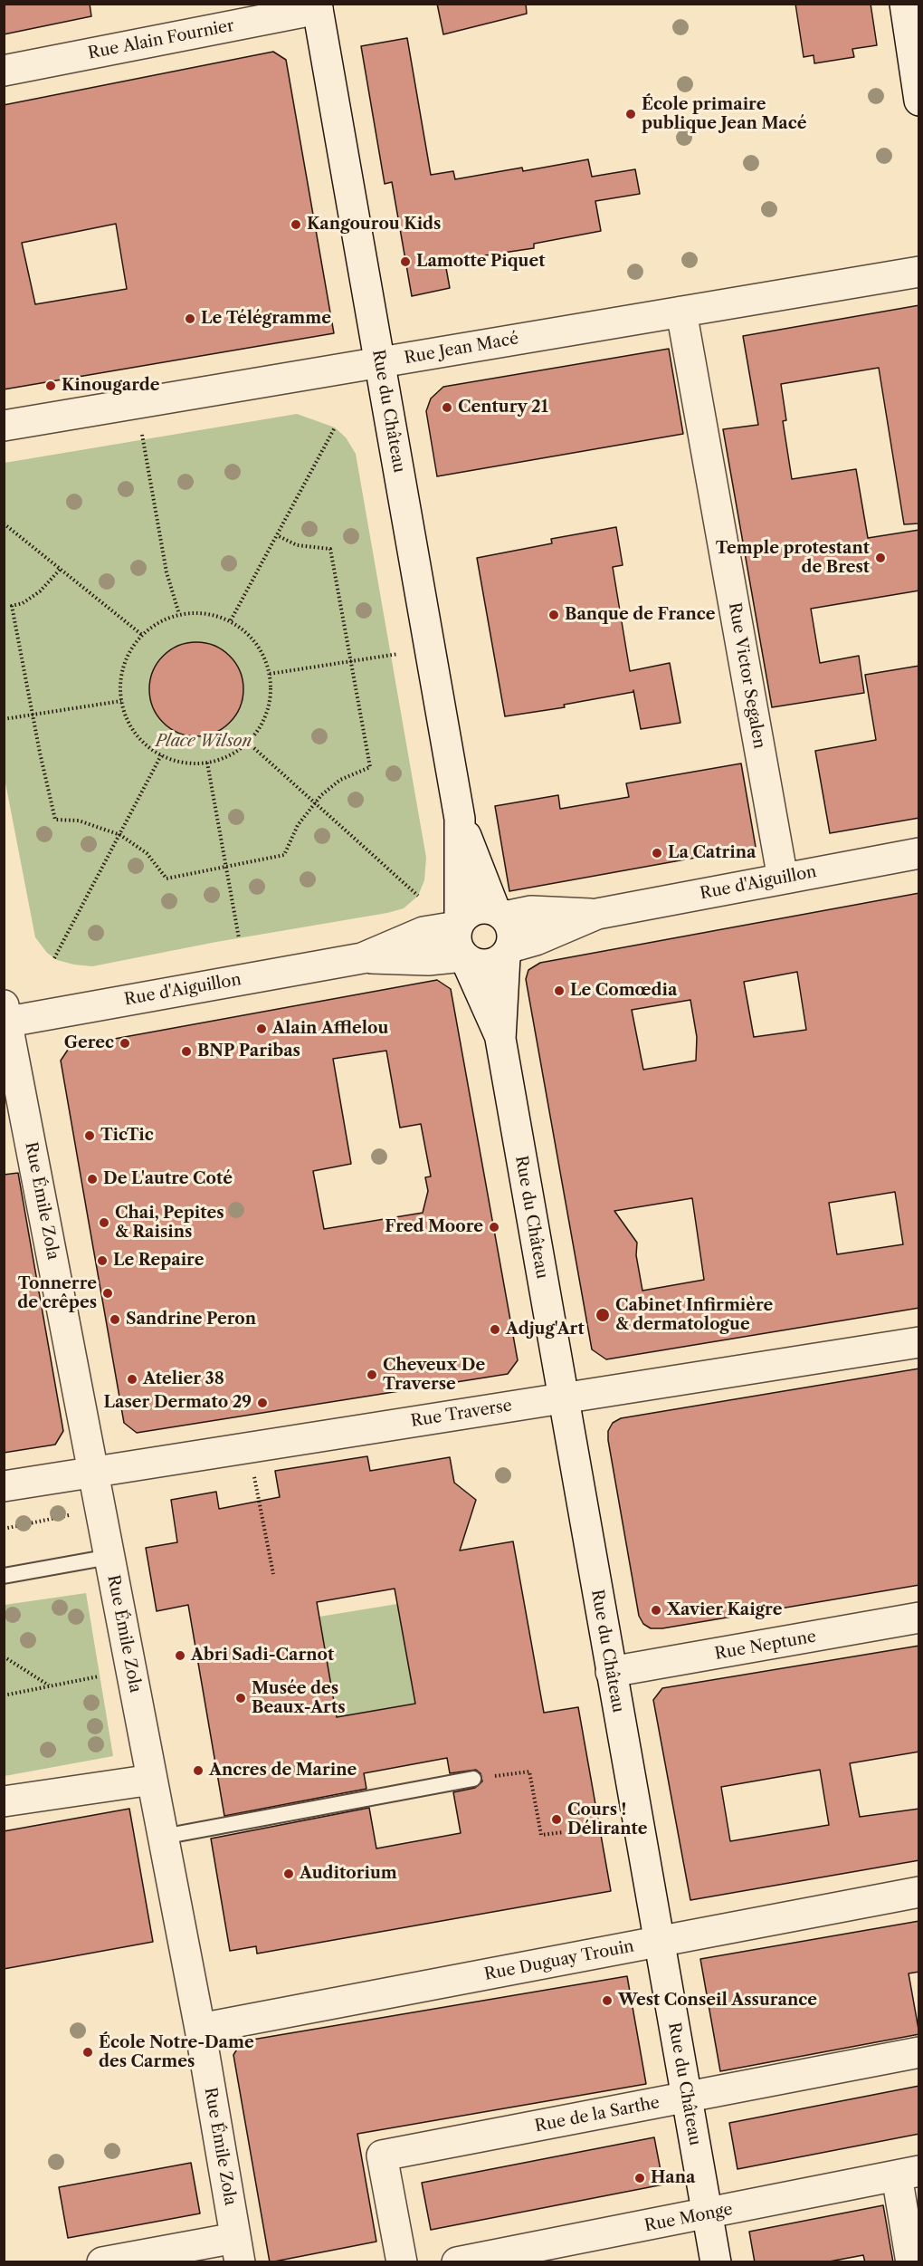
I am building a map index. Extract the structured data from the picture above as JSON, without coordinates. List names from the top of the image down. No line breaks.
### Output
{"streets":{"street":["Rue Alain Fournier","Rue Jean Macé","Rue du Château","Rue Victor Segalen","Rue d'Aiguillon","Rue Émile Zola","Rue Traverse","Rue Neptune","Rue Duguay Trouin","Rue de la Sarthe","Rue Monge"]},"crossings":[["Rue Alain Fournier","Rue du Château"],["Rue Jean Macé","Rue du Château"],["Rue Jean Macé","Rue Victor Segalen"],["Rue du Château","Rue d'Aiguillon"],["Rue du Château","Rue Traverse"],["Rue du Château","Rue Neptune"],["Rue du Château","Rue Duguay Trouin"],["Rue du Château","Rue de la Sarthe"],["Rue du Château","Rue Monge"],["Rue Victor Segalen","Rue d'Aiguillon"],["Rue d'Aiguillon","Rue Émile Zola"],["Rue Émile Zola","Rue Traverse"],["Rue Émile Zola","Rue Duguay Trouin"]],"parks":["Place Wilson"],"places":["École primaire publique Jean Macé","Kangourou Kids","Lamotte Piquet","Le Télégramme","Kinougarde","Century 21","Temple protestant de Brest","Banque de France","La Catrina","Le Comœdia","Alain Afflelou","Gerec","BNP Paribas","TicTic","De L'autre Coté","Chai, Pepites & Raisins","Fred Moore","Le Repaire","Tonnerre de crêpes","Cabinet Infirmière & dermatologue","Sandrine Peron","Adjug'Art","Cheveux De Traverse","Atelier 38","Laser Dermato 29","Xavier Kaigre","Abri Sadi-Carnot","Musée des Beaux-Arts","Ancres de Marine","Cours ! Délirante","Auditorium","West Conseil Assurance","École Notre-Dame des Carmes","Hana"]}
